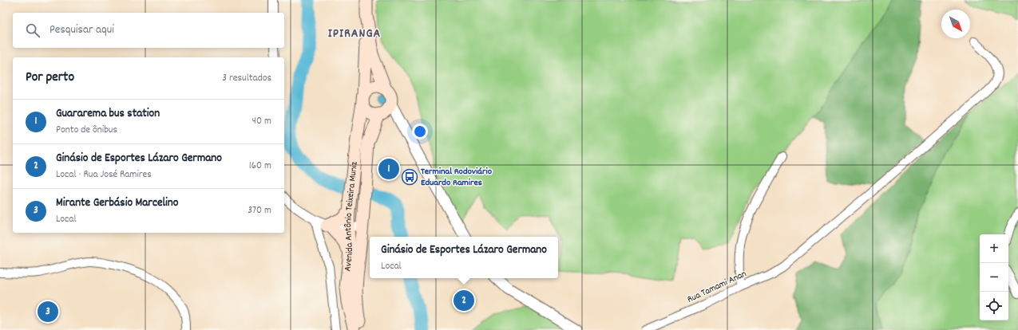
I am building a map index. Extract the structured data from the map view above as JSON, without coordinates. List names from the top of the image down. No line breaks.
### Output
{"streets":{"main road":["Avenida Antônio Teixeira Muniz"],"street":["Rua Tamami Anan"]},"districts":["IPIRANGA"],"places":{"bus stop":["Terminal Rodoviário Eduardo Ramires"]},"north":"bottom right","page":{"search":"Pesquisar aqui","heading":["Por perto","3 resultados"],"list":[{"mark":"1","name":"Guararema bus station","note":"Ponto de ônibus","value":"40 m"},{"mark":"2","name":"Ginásio de Esportes Lázaro Germano","note":"Local · Rua José Ramires","value":"160 m"},{"mark":"3","name":"Mirante Gerbásio Marcelino","note":"Local","value":"370 m"}],"pins":["1","2","3"],"map_buttons":["+","−"],"popup":["Ginásio de Esportes Lázaro Germano","Local"]}}
